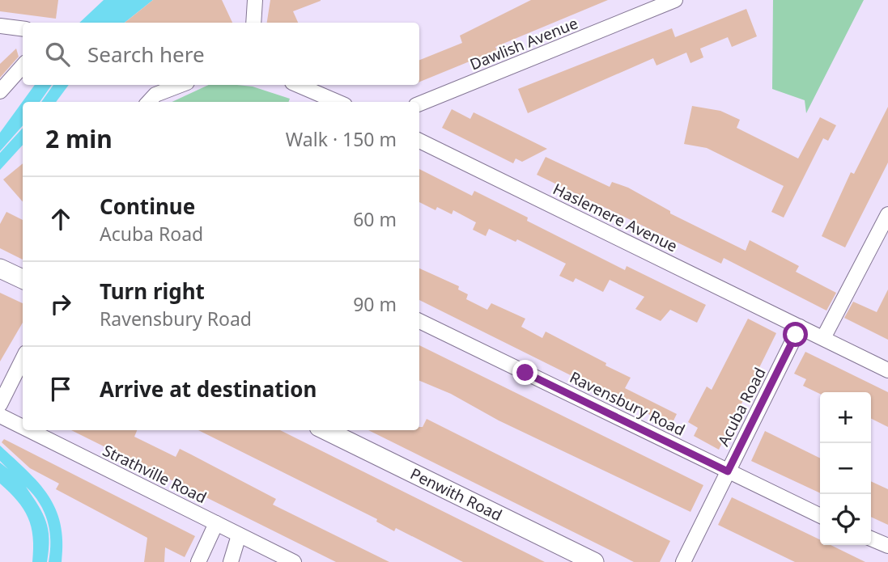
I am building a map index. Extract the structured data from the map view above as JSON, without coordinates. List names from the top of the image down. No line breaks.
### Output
{"streets":{"street":["Dawlish Avenue","Haslemere Avenue","Ravensbury Road","Acuba Road","Strathville Road","Penwith Road"]},"crossings":[["Haslemere Avenue","Acuba Road"],["Ravensbury Road","Acuba Road"]],"page":{"search":"Search here","heading":["2 min","Walk · 150 m"],"list":[["Continue","Acuba Road","60 m"],["Turn right","Ravensbury Road","90 m"],"Arrive at destination"],"map_buttons":["+","−"]}}
